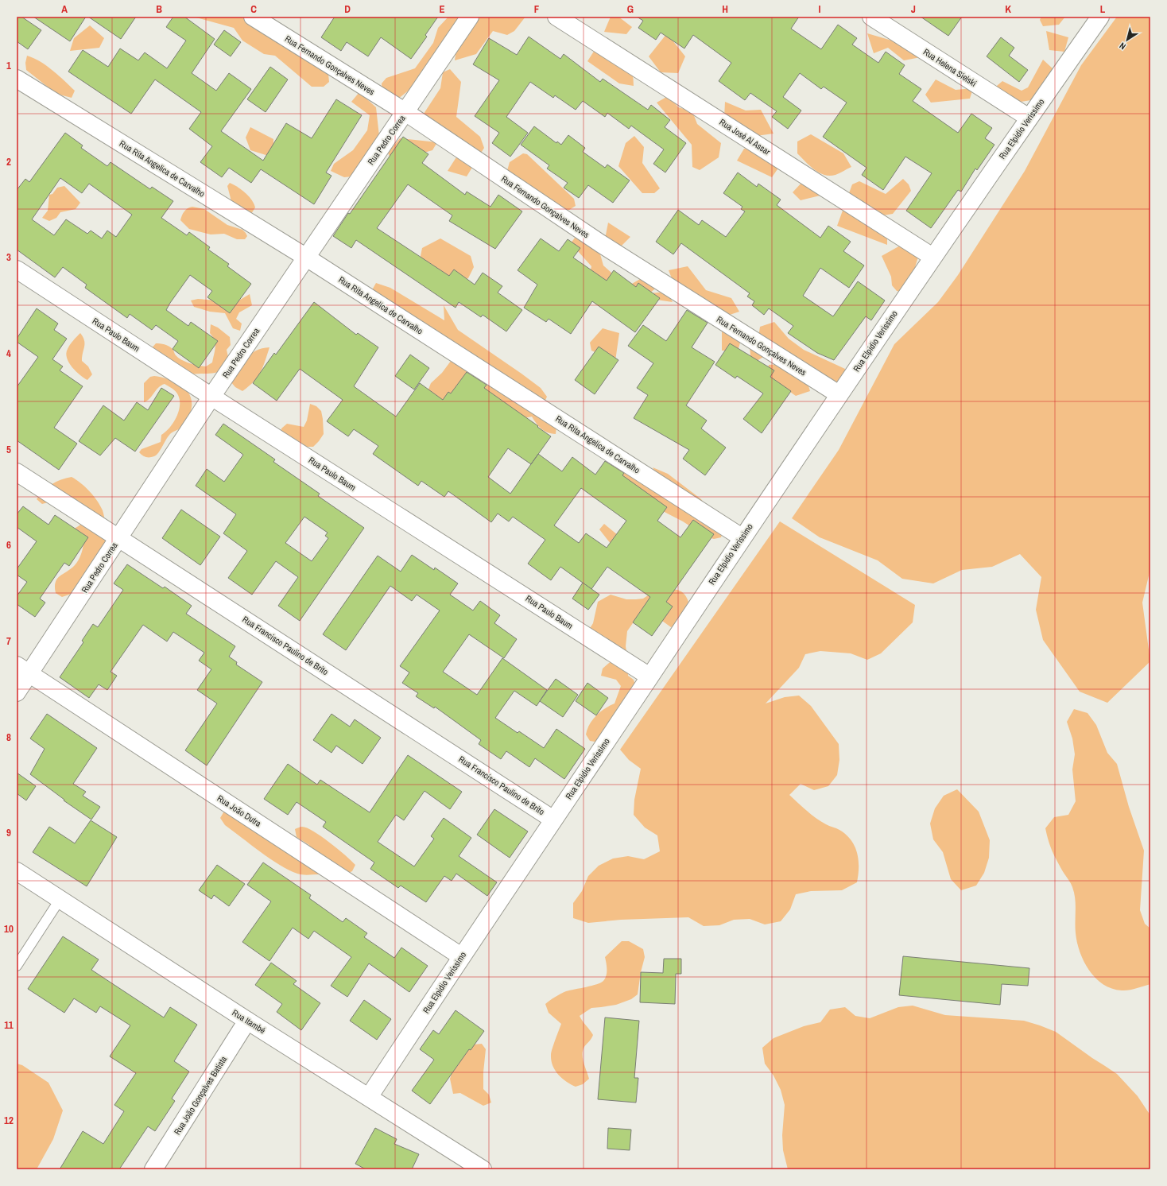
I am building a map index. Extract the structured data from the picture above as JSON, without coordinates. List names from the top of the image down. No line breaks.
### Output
{"streets":{"street":["Rua Fernando Gonçalves Neves","Rua Helena Sielski","Rua Elpidio Verissimo","Rua José Al Assar","Rua Pedro Correa","Rua Rita Angelica de Carvalho","Rua Paulo Baum","Rua Francisco Paulino de Brito","Rua João Dutra","Rua Itambé","Rua João Gonçalves Batista"]},"crossings":[["Rua Fernando Gonçalves Neves","Rua Elpidio Verissimo"],["Rua Fernando Gonçalves Neves","Rua Pedro Correa"],["Rua Helena Sielski","Rua Elpidio Verissimo"],["Rua Elpidio Verissimo","Rua José Al Assar"],["Rua Elpidio Verissimo","Rua Rita Angelica de Carvalho"],["Rua Elpidio Verissimo","Rua Paulo Baum"],["Rua Elpidio Verissimo","Rua Francisco Paulino de Brito"],["Rua Elpidio Verissimo","Rua João Dutra"],["Rua Elpidio Verissimo","Rua Itambé"],["Rua Pedro Correa","Rua Rita Angelica de Carvalho"],["Rua Pedro Correa","Rua Paulo Baum"],["Rua Pedro Correa","Rua Francisco Paulino de Brito"],["Rua Pedro Correa","Rua João Dutra"],["Rua Itambé","Rua João Gonçalves Batista"]],"north":"bottom left","grid":{"columns":["A","B","C","D","E","F","G","H","I","J","K","L"],"rows":["1","2","3","4","5","6","7","8","9","10","11","12"]}}
